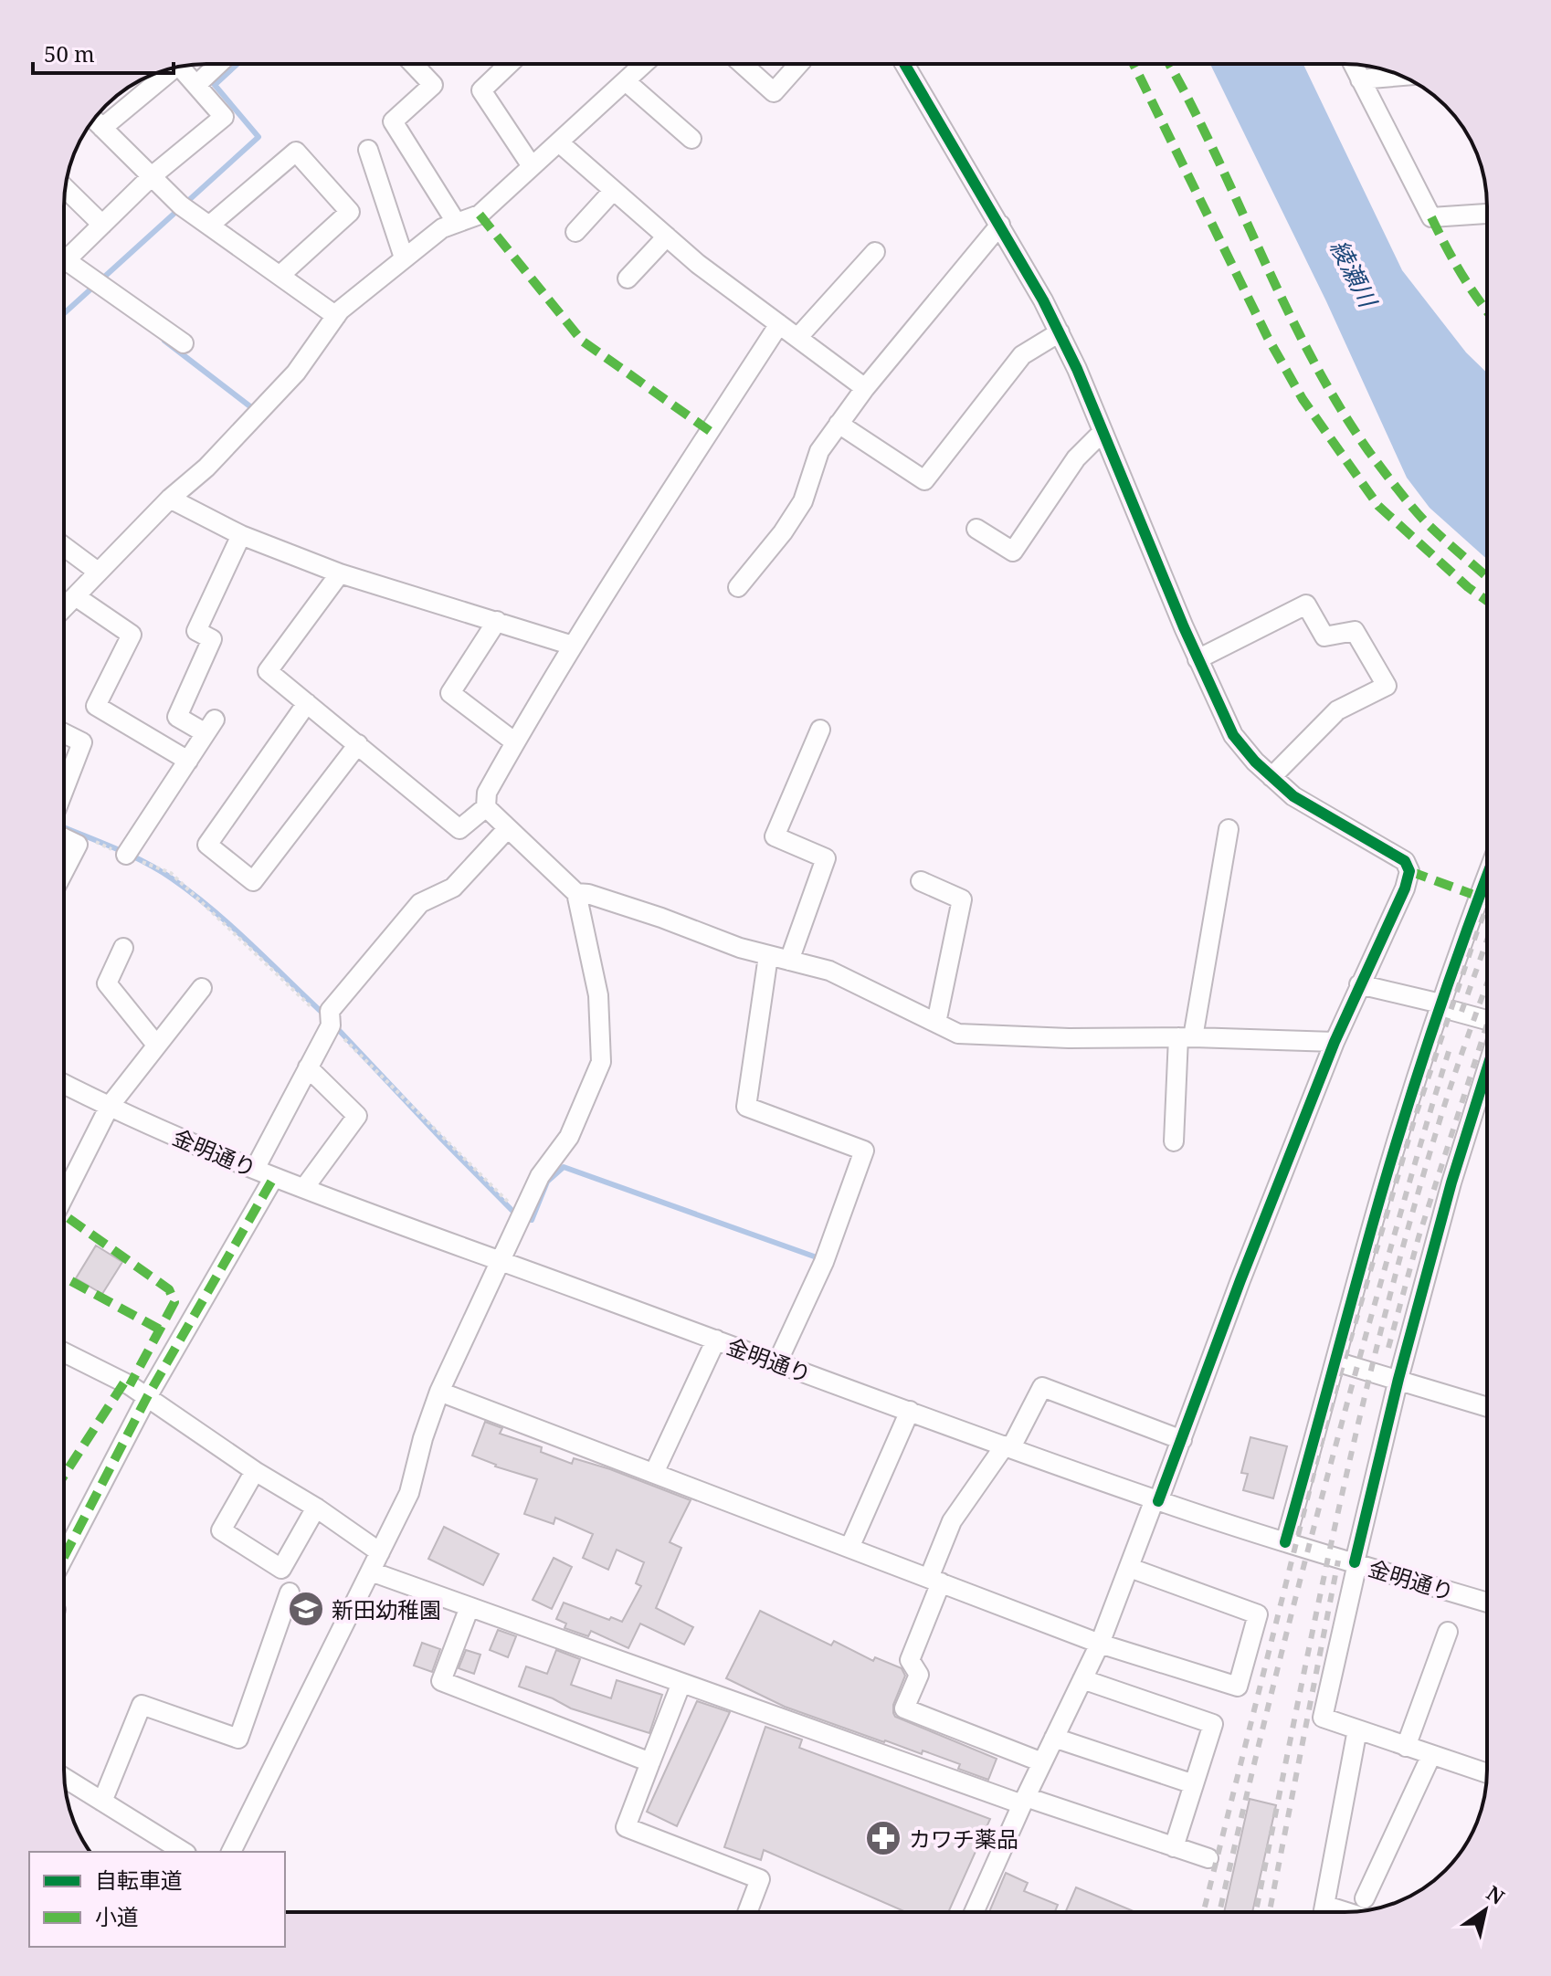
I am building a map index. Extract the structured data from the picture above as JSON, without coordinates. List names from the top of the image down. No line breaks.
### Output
{"streets":{"street":["金明通り"]},"water":["綾瀬川"],"places":{"school or university":["新田幼稚園"],"pharmacy":["カワチ薬品"]},"legend":["自転車道","小道"],"scale_bar":"50 m","north":"top right"}
